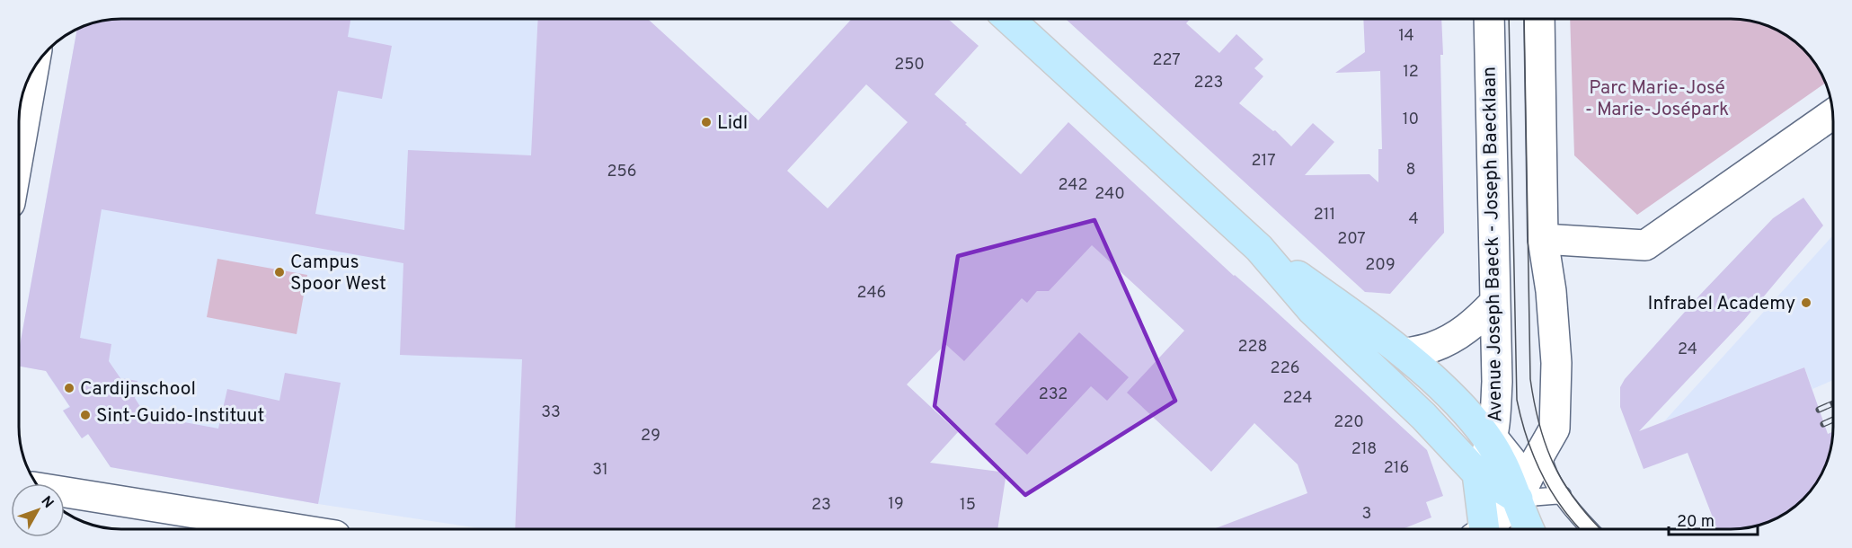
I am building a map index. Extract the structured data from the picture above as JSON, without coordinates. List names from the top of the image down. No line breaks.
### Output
{"streets":{"street":["Avenue Joseph Baeck - Joseph Baecklaan"]},"parks":["Parc Marie-José - Marie-Josépark"],"places":["Lidl","Campus Spoor West","Infrabel Academy","Cardijnschool","Sint-Guido-Instituut"],"house_numbers":["14","227","250","12","223","10","217","8","256","242","240","211","4","207","209","246","228","24","226","232","224","33","220","29","218","216","31","19","23","15","3"],"scale_bar":"20 m","north":"top right"}
